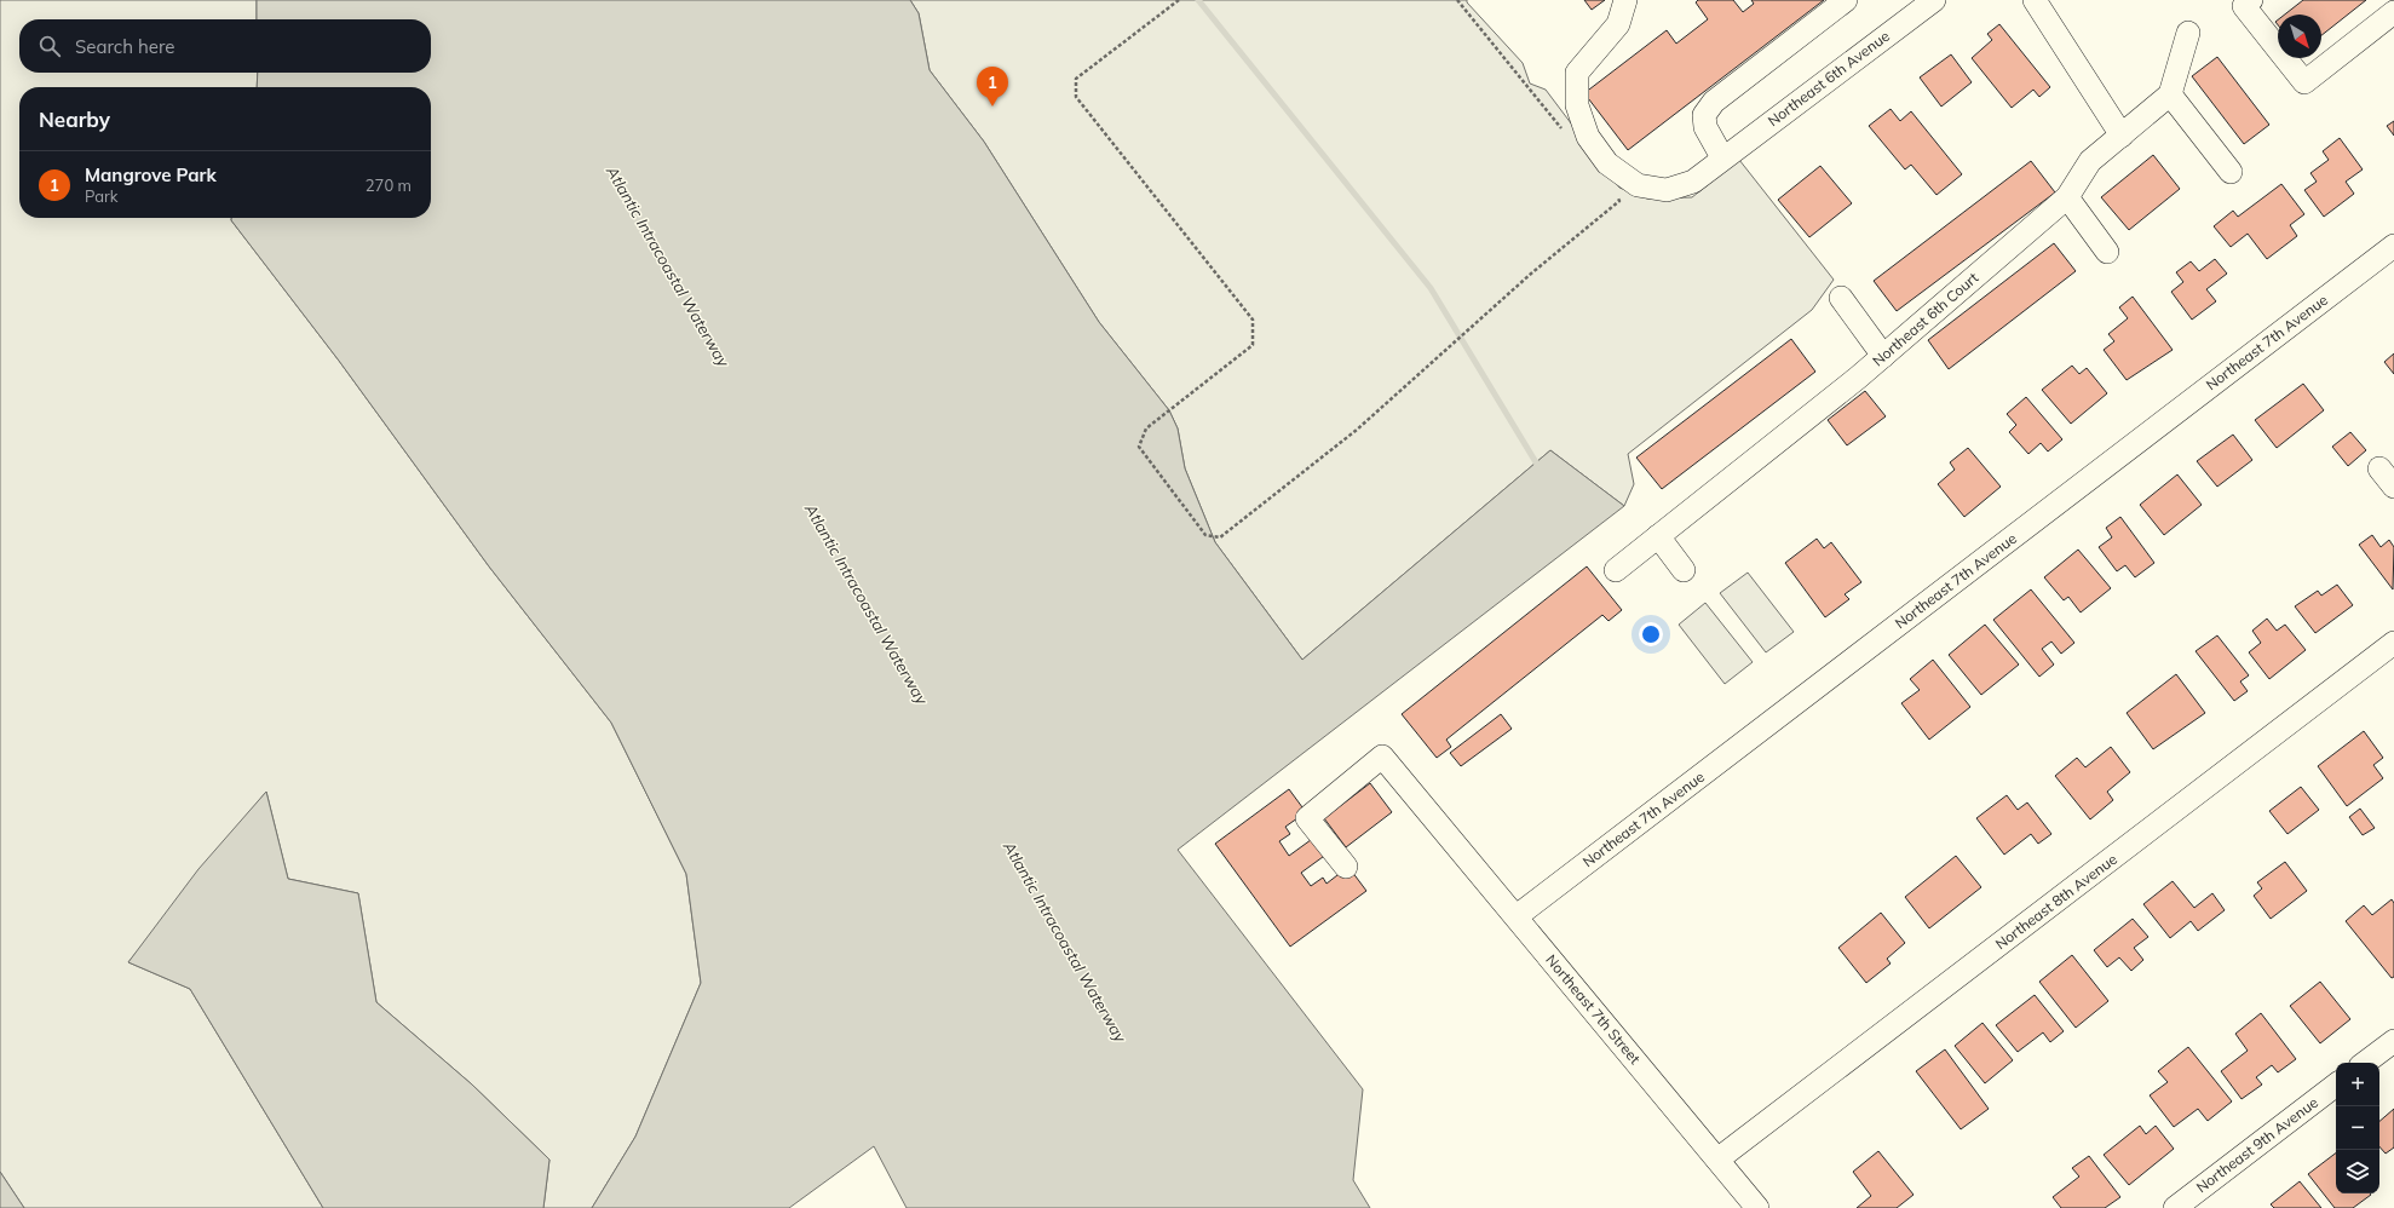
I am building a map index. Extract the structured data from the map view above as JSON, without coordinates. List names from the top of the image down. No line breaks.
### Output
{"streets":{"street":["Northeast 6th Avenue","Northeast 6th Court","Northeast 7th Avenue","Northeast 8th Avenue","Northeast 7th Street","Northeast 9th Avenue"]},"crossings":[["Northeast 7th Avenue","Northeast 7th Street"],["Northeast 8th Avenue","Northeast 7th Street"]],"water":["Atlantic Intracoastal Waterway"],"north":"bottom right","page":{"search":"Search here","pins":"1","heading":"Nearby","list":[{"mark":"1","name":"Mangrove Park","note":"Park","value":"270 m"}],"map_buttons":["+","−"]}}
